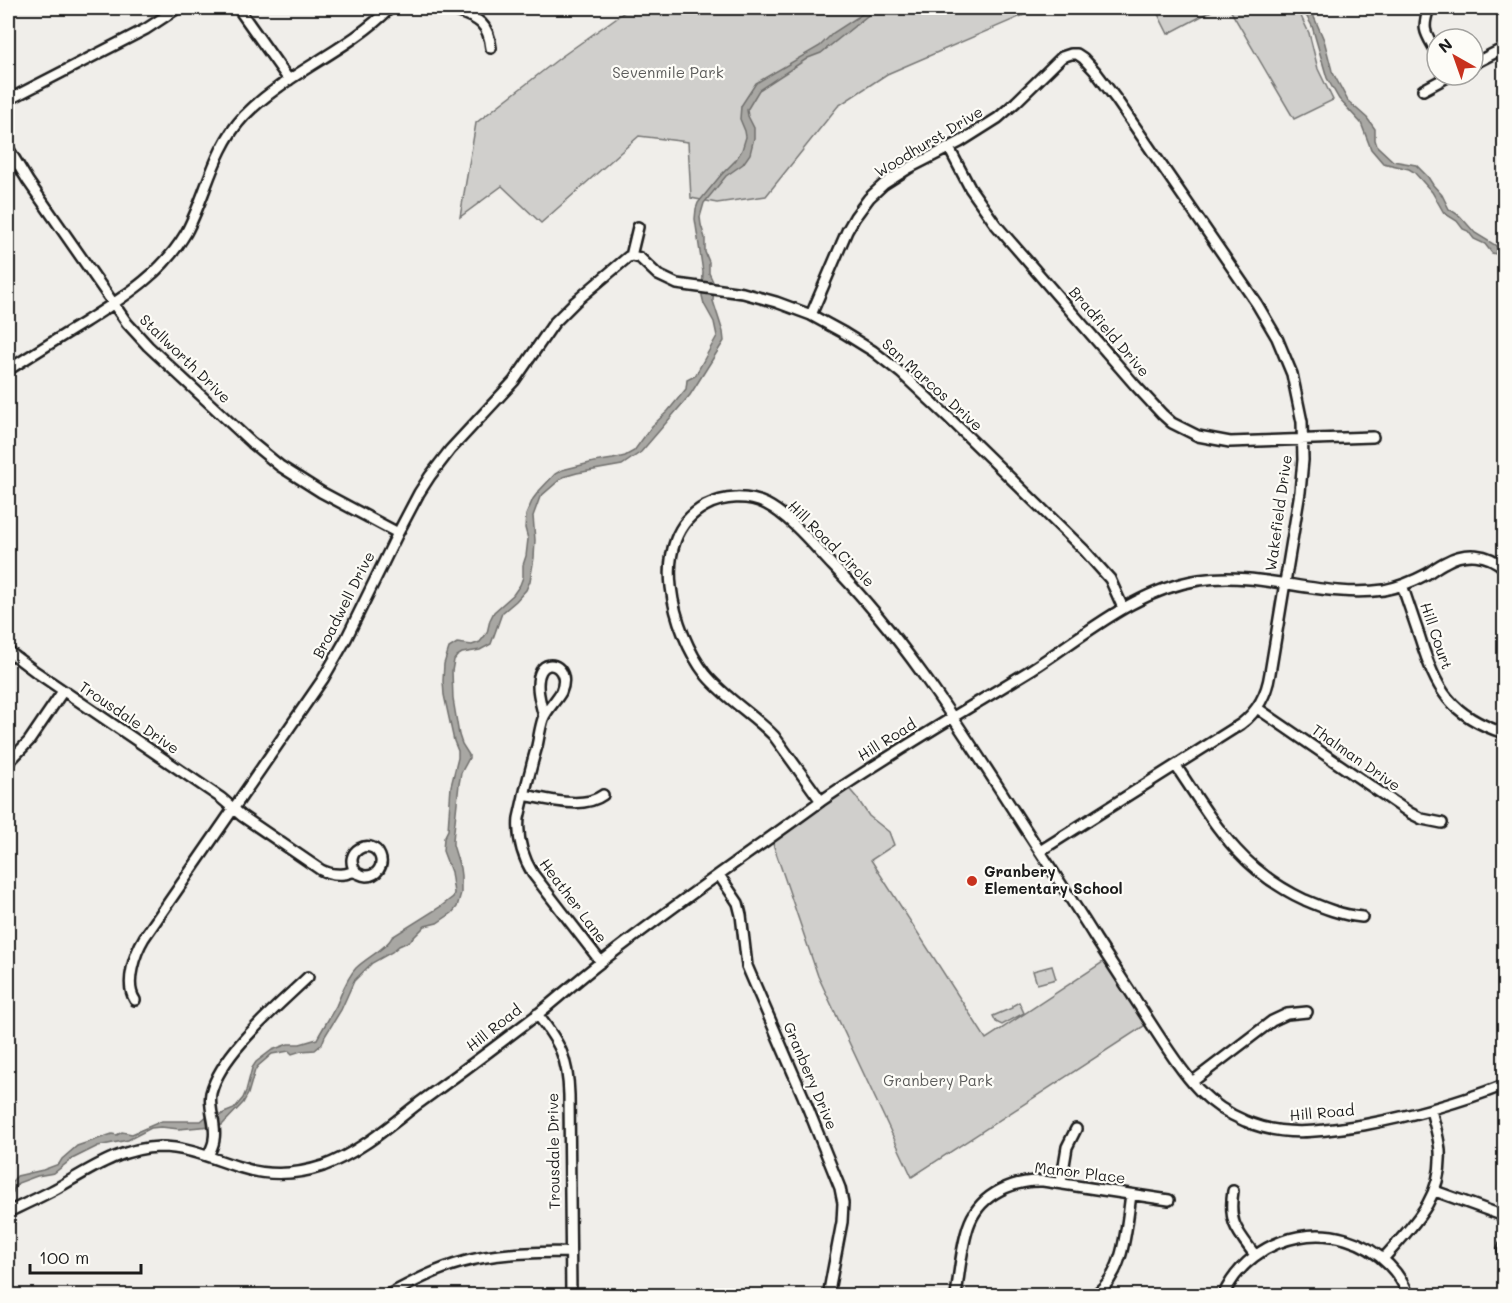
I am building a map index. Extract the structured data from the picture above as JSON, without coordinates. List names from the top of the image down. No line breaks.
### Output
{"streets":{"street":["Woodhurst Drive","Bradfield Drive","Stallworth Drive","San Marcos Drive","Wakefield Drive","Hill Road Circle","Broadwell Drive","Hill Court","Trousdale Drive","Hill Road","Thalman Drive","Heather Lane","Granbery Drive","Manor Place"]},"crossings":[["Woodhurst Drive","Bradfield Drive"],["Woodhurst Drive","San Marcos Drive"],["Woodhurst Drive","Wakefield Drive"],["Bradfield Drive","Wakefield Drive"],["Stallworth Drive","Broadwell Drive"],["San Marcos Drive","Broadwell Drive"],["San Marcos Drive","Hill Road"],["Wakefield Drive","Hill Road"],["Wakefield Drive","Thalman Drive"],["Hill Road Circle","Hill Road"],["Broadwell Drive","Trousdale Drive"],["Trousdale Drive","Hill Road"],["Hill Road","Heather Lane"],["Hill Road","Granbery Drive"]],"parks":["Sevenmile Park","Granbery Park"],"places":["Granbery Elementary School"],"scale_bar":"100 m","north":"top left"}
